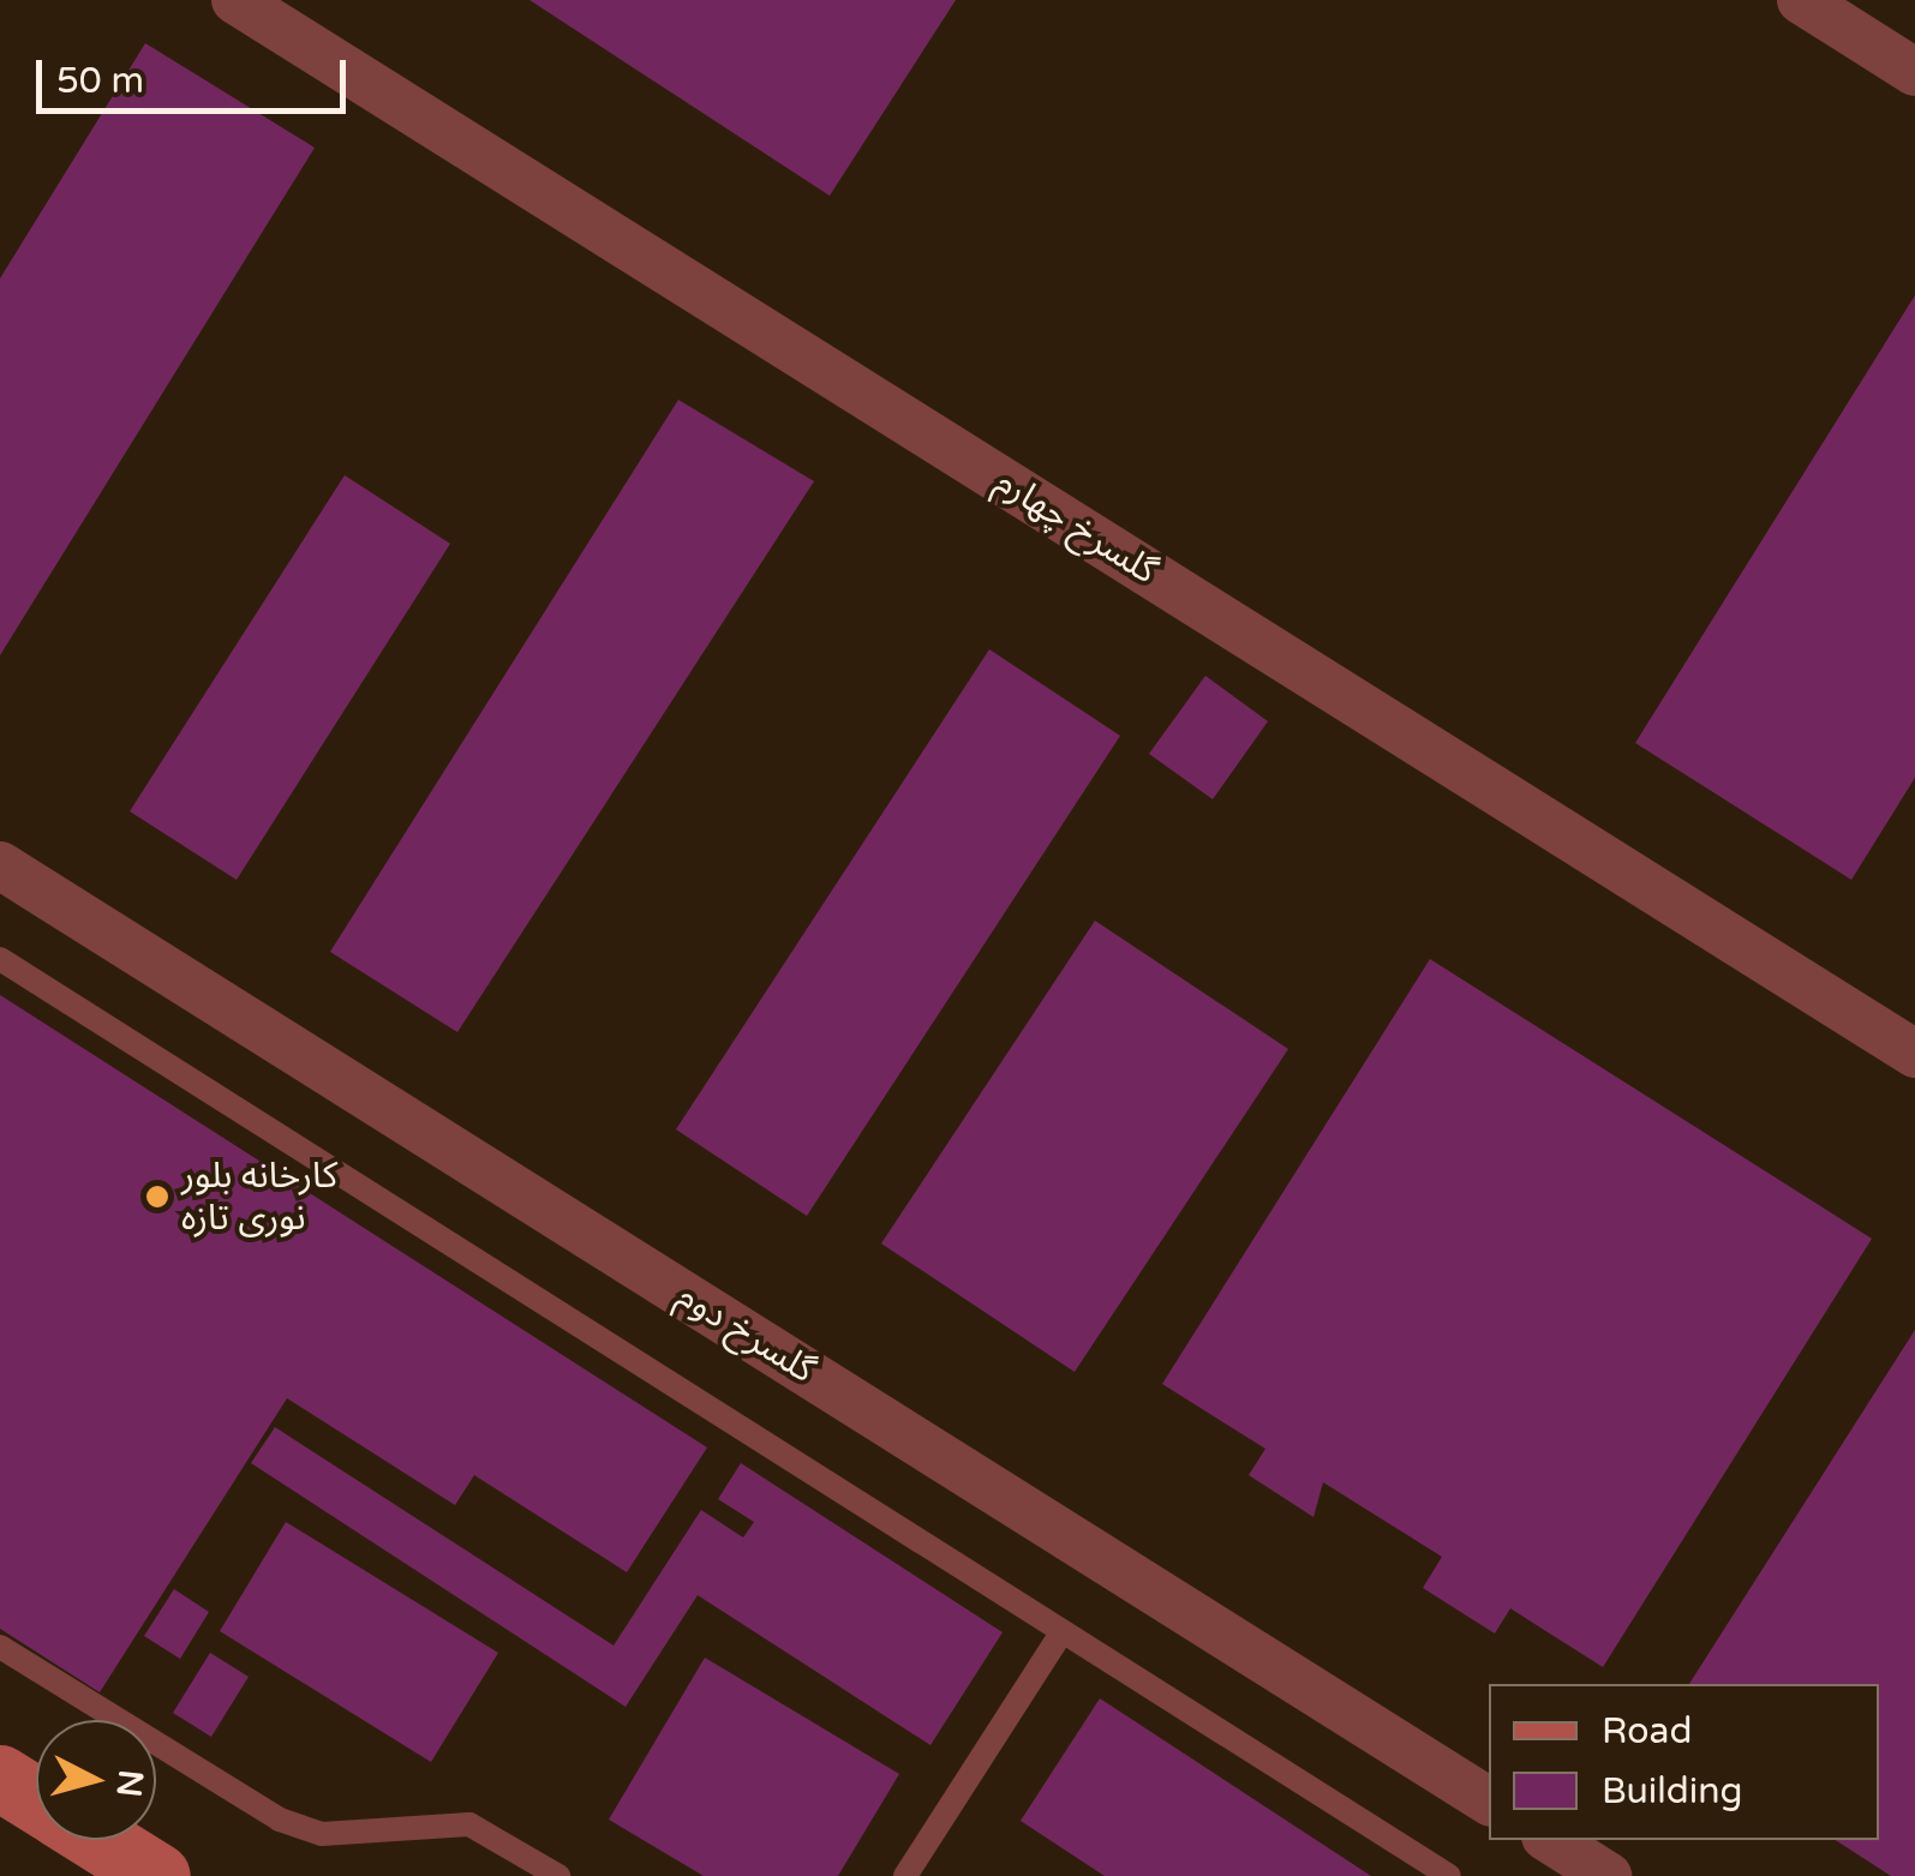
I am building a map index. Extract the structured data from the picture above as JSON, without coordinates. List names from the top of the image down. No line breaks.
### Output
{"streets":{"street":["گلسرخ چهارم","گلسرخ دوم"]},"places":["کارخانه بلور نوری تازه"],"legend":["Road","Building"],"scale_bar":"50 m","north":"right"}
